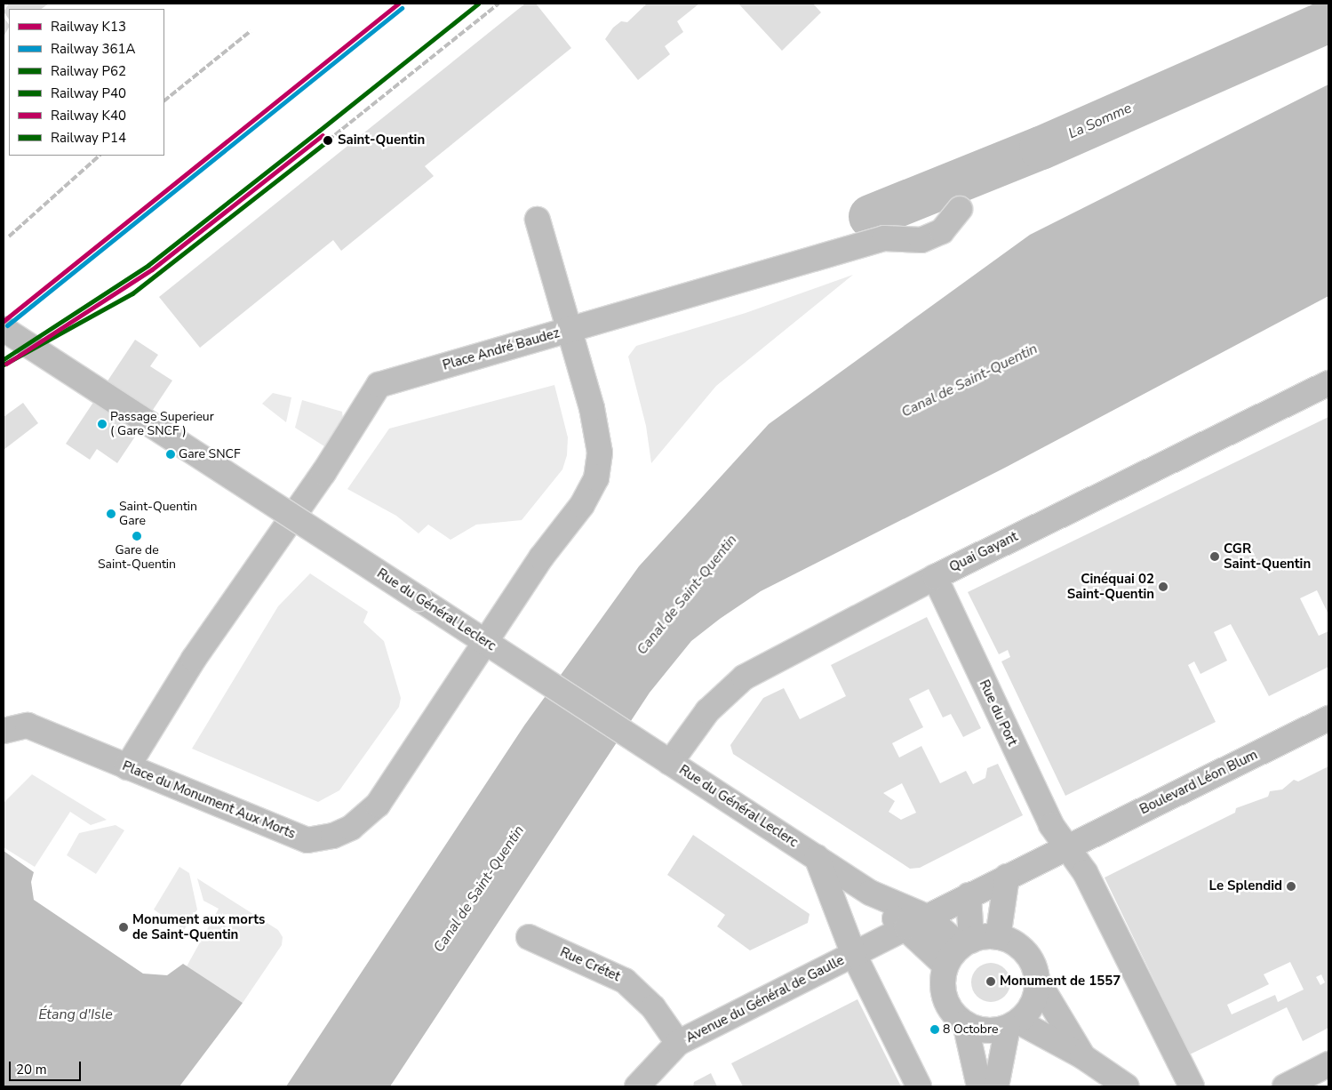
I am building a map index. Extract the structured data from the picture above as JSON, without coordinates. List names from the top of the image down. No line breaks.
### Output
{"streets":{"street":["Place André Baudez","Quai Gayant","Rue du Général Leclerc","Rue du Port","Boulevard Léon Blum","Place du Monument Aux Morts","Rue Crétet","Avenue du Général de Gaulle"]},"crossings":[["Place André Baudez","Rue du Général Leclerc"],["Place André Baudez","Place du Monument Aux Morts"],["Quai Gayant","Rue du Général Leclerc"],["Quai Gayant","Rue du Port"],["Rue du Général Leclerc","Place du Monument Aux Morts"],["Rue du Général Leclerc","Avenue du Général de Gaulle"],["Rue du Port","Boulevard Léon Blum"],["Boulevard Léon Blum","Avenue du Général de Gaulle"],["Rue Crétet","Avenue du Général de Gaulle"]],"water":["La Somme","Canal de Saint-Quentin","Étang d'Isle"],"places":["Saint-Quentin","Passage Superieur ( Gare SNCF )","Gare SNCF","Saint-Quentin Gare","Gare de Saint-Quentin","CGR Saint-Quentin","Cinéquai 02 Saint-Quentin","Le Splendid","Monument aux morts de Saint-Quentin","Monument de 1557","8 Octobre"],"lines":["rail line K13","rail line P14","rail line 361A","rail line P40","rail line K40","rail line P62"],"legend":["Railway K13","Railway 361A","Railway P62","Railway P40","Railway K40","Railway P14"],"scale_bar":"20 m"}
